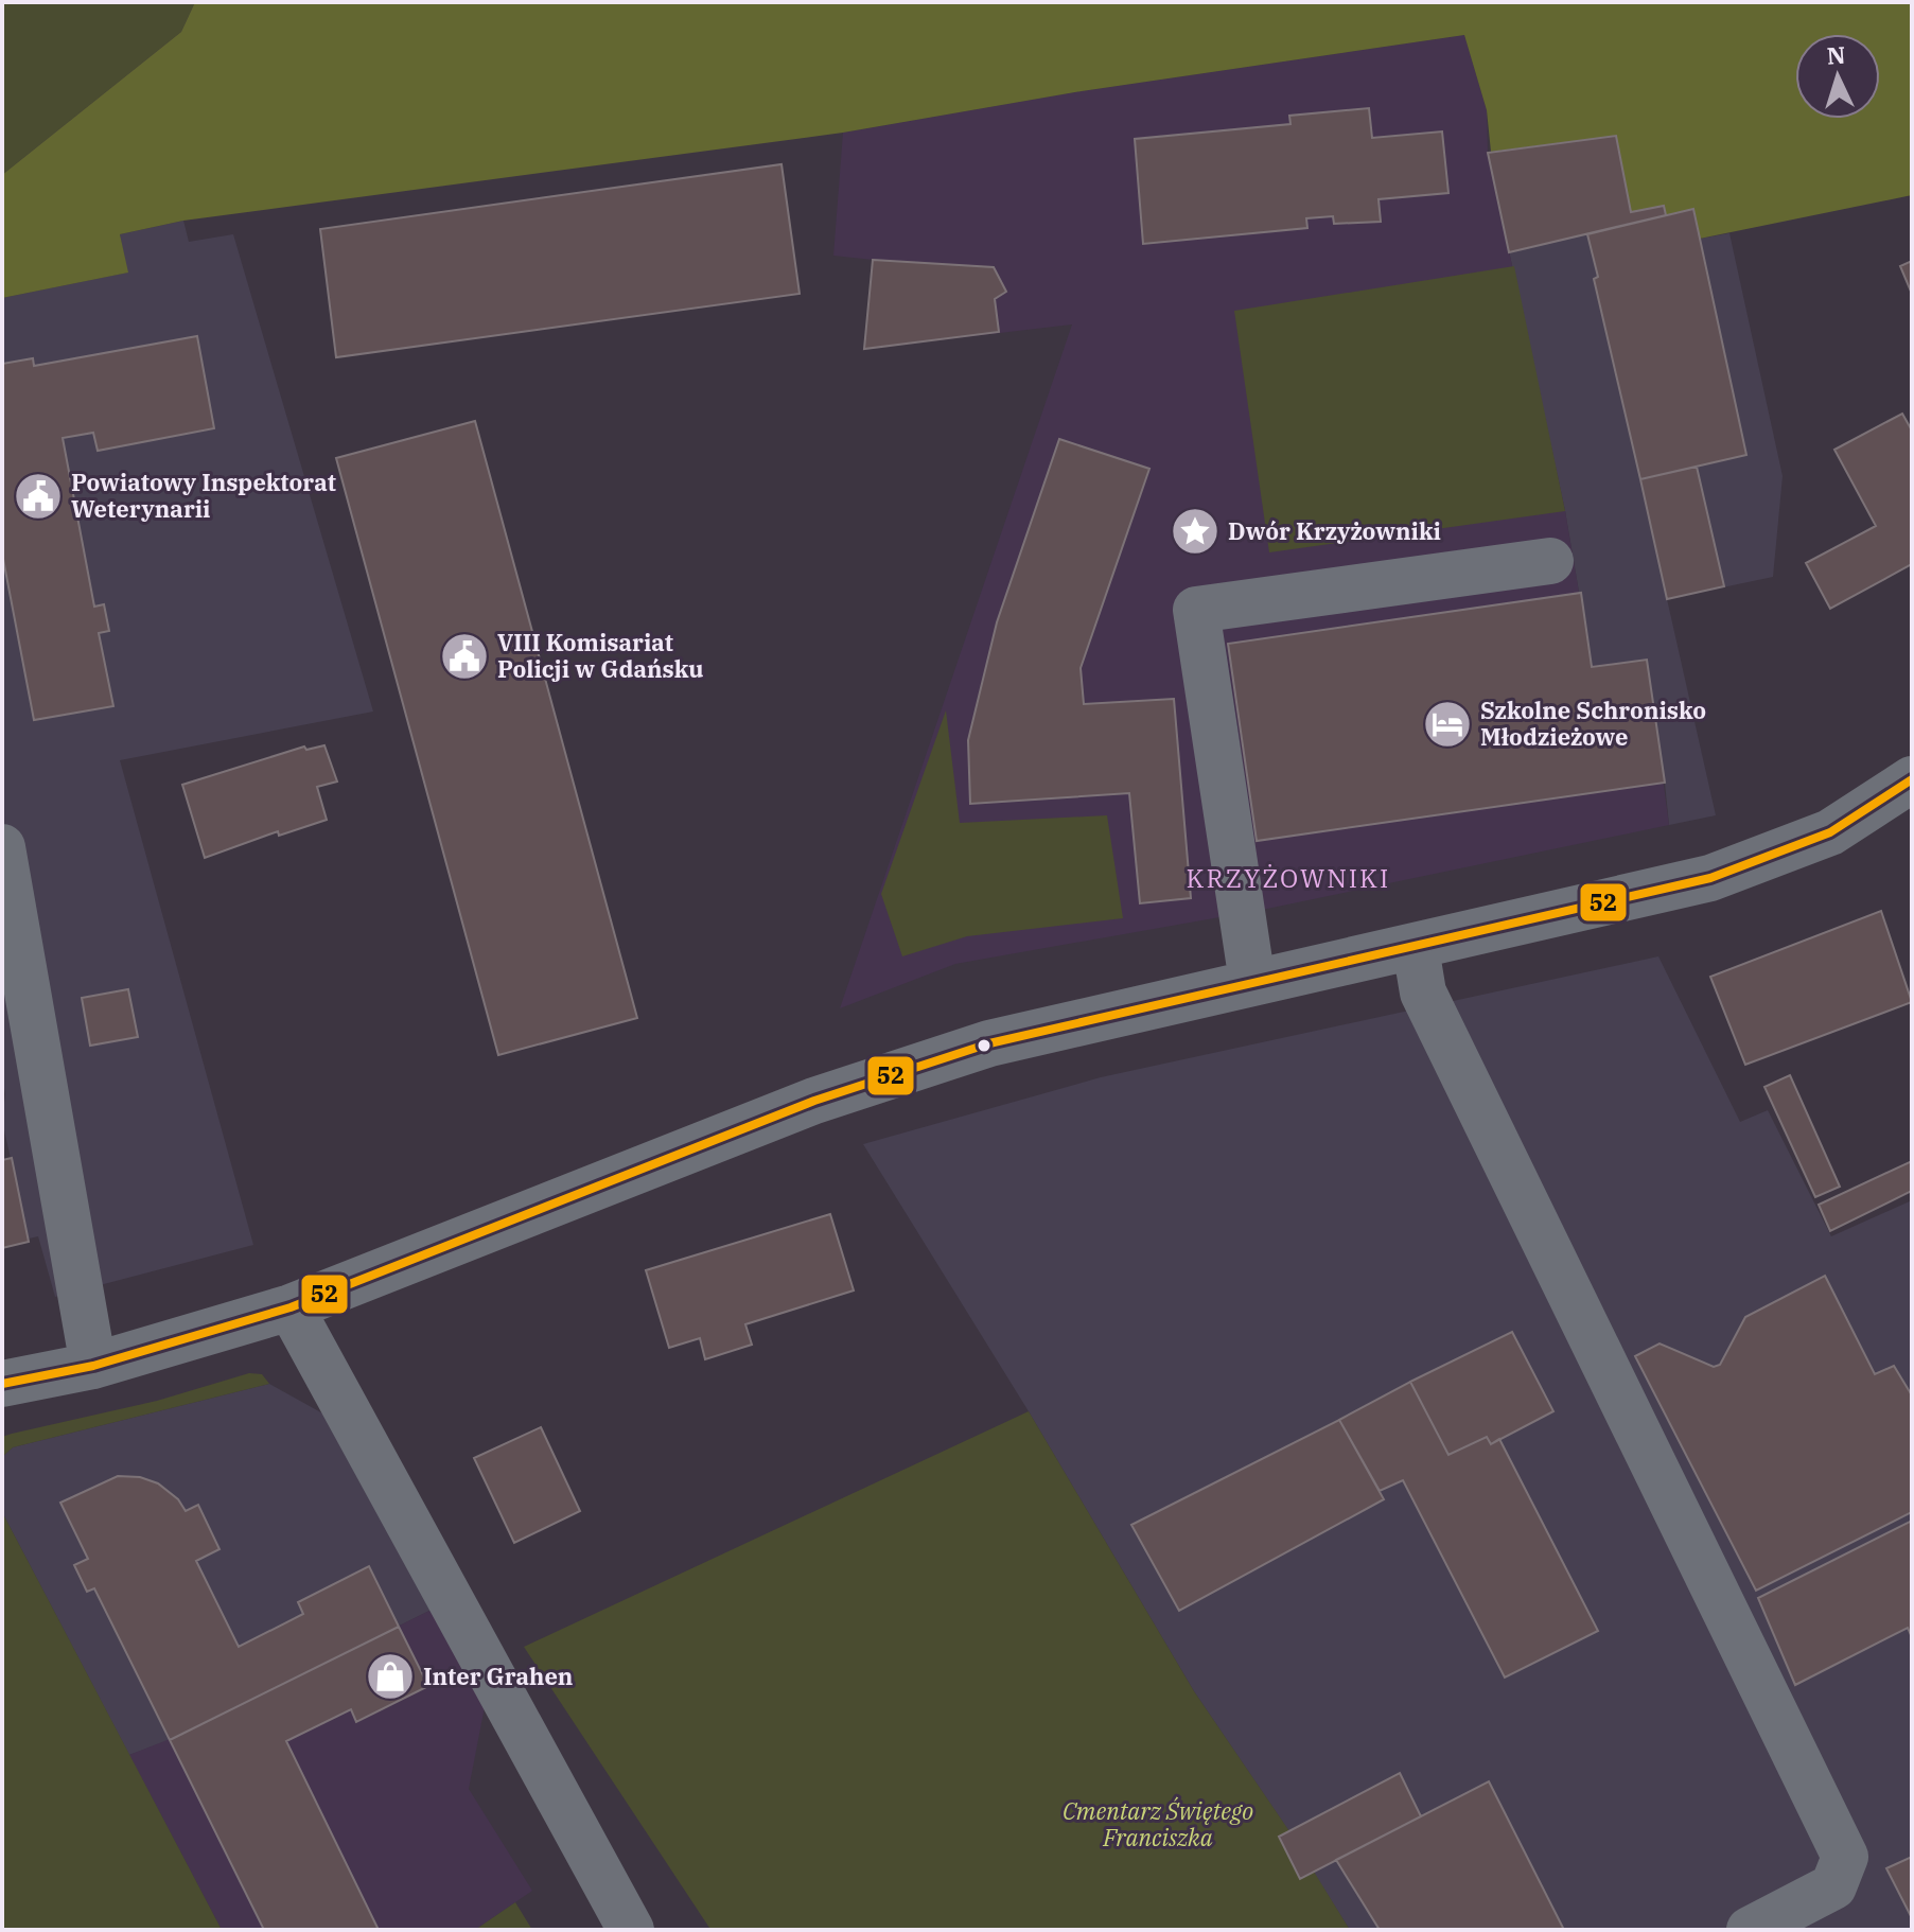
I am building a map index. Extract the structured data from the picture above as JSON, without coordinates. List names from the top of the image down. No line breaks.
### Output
{"districts":["KRZYŻOWNIKI"],"parks":["Cmentarz Świętego Franciszka"],"places":{"public building":["Powiatowy Inspektorat Weterynarii","VIII Komisariat Policji w Gdańsku"],"place":["Dwór Krzyżowniki"],"hotel":["Szkolne Schronisko Młodzieżowe"],"shop":["Inter Grahen"]},"lines":["transit line 52"],"north":"top"}
